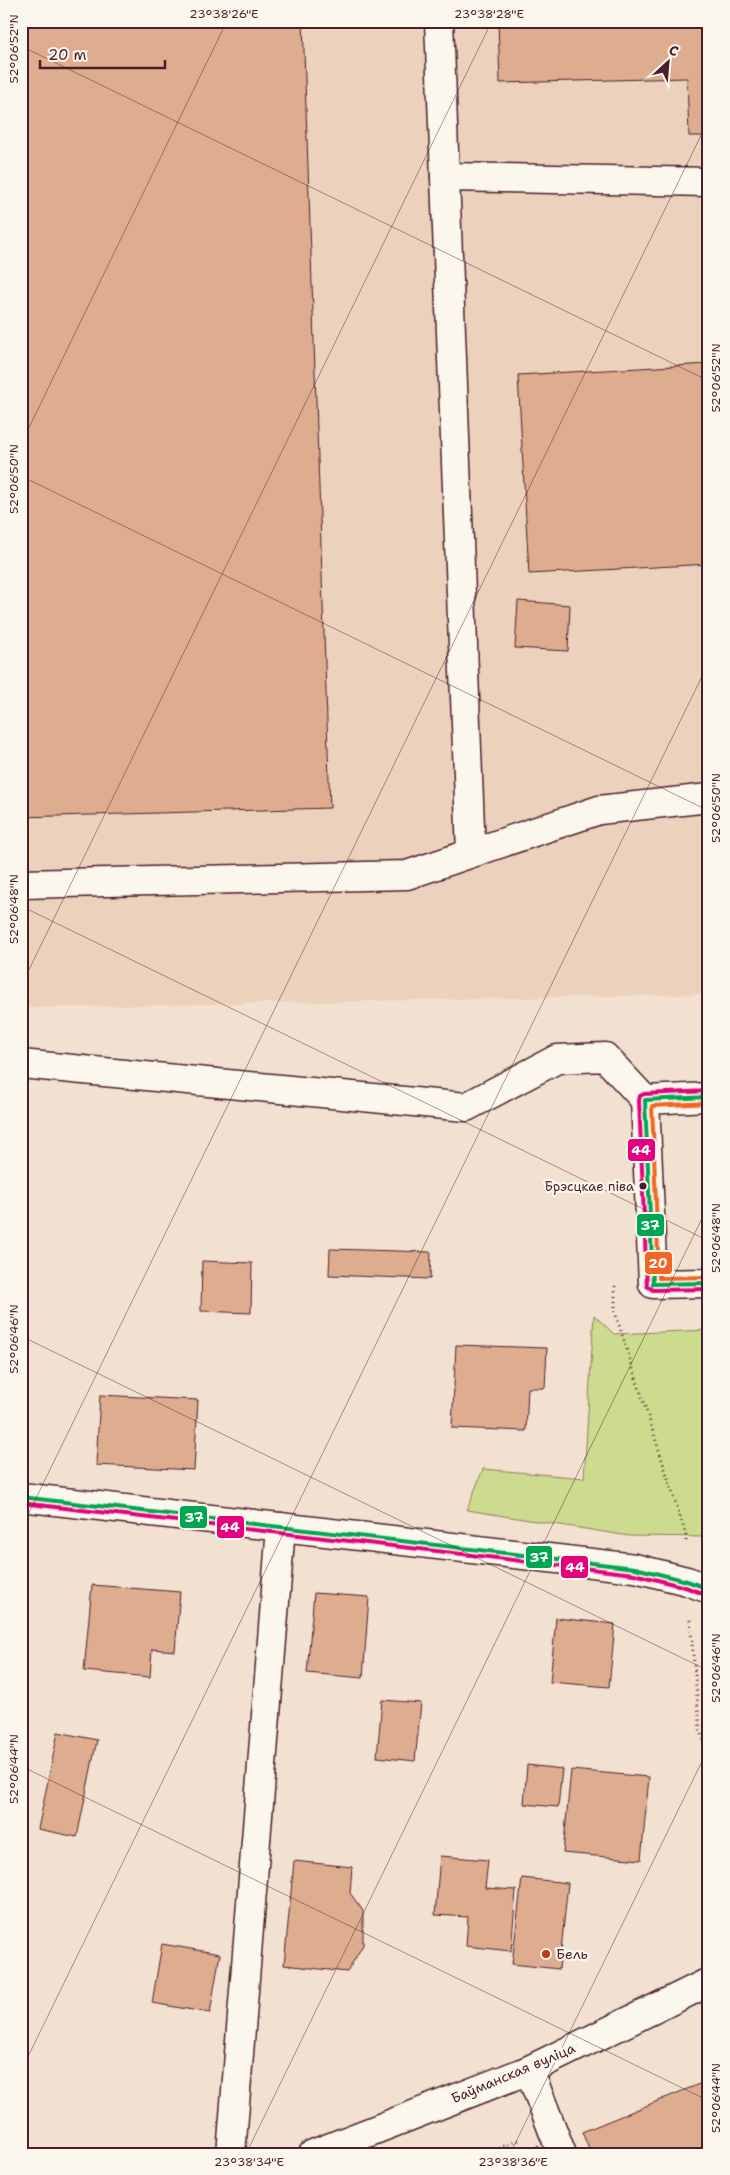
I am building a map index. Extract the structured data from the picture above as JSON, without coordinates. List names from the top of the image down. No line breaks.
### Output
{"streets":{"street":["Баўманская вуліца"]},"places":["Брэсцкае піва","Бель"],"lines":["transit line 44","transit line 37","transit line 20"],"scale_bar":"20 m","north":"top right","coordinates":["23°38'26\"E","23°38'28\"E","52°06'52\"N","52°06'50\"N","52°06'48\"N","52°06'46\"N","52°06'44\"N","23°38'34\"E","23°38'36\"E"]}
